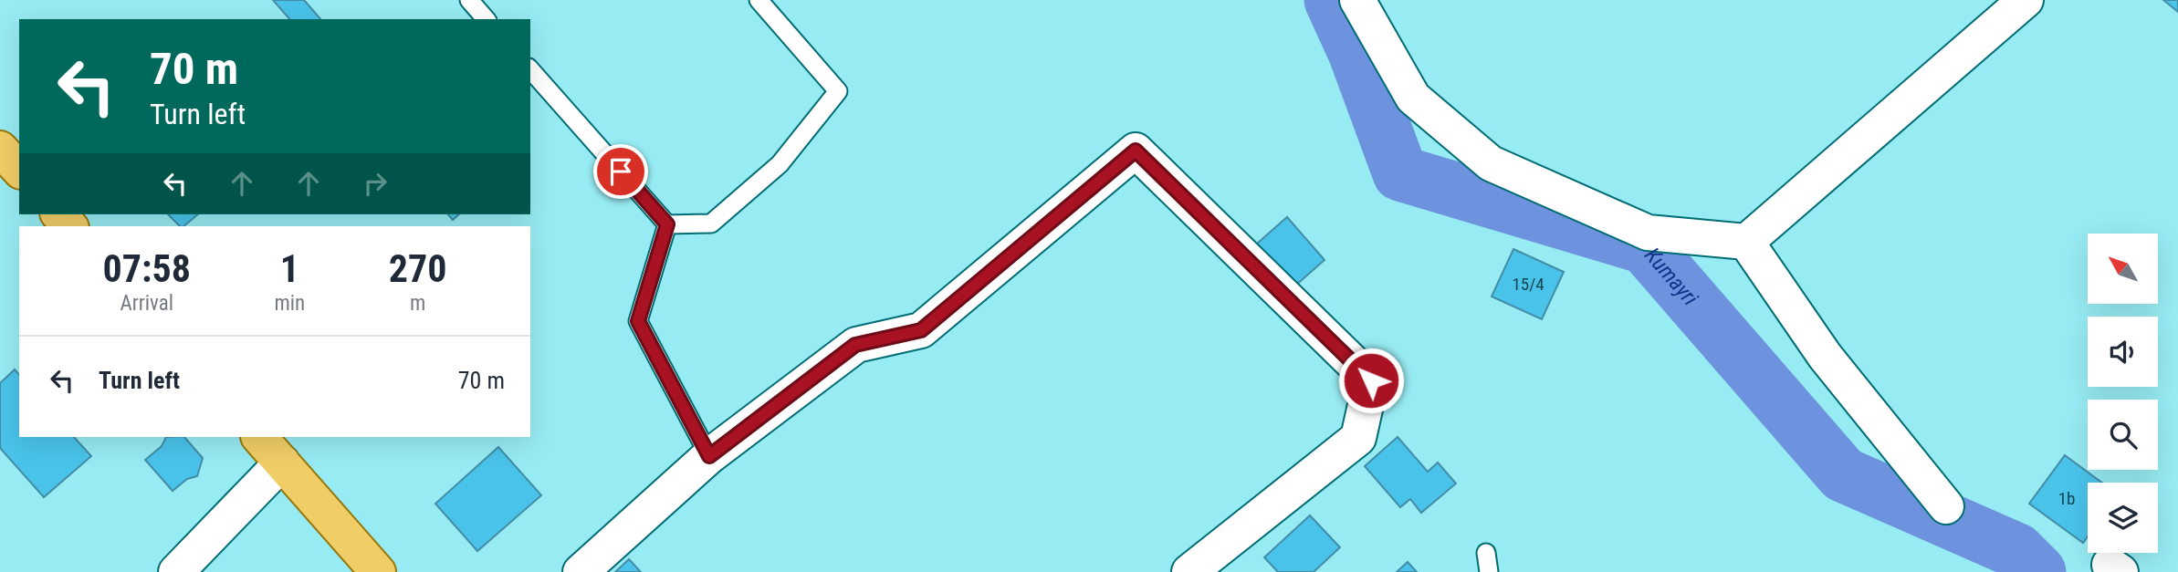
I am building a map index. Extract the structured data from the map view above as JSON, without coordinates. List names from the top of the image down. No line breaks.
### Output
{"water":["Kumayri"],"house_numbers":["15/4","1b"],"north":"top left","page":{"turn":["70 m","Turn left"],"eta":["07:58","Arrival","1","min","270","m"],"list":[{"name":"Turn left","value":"70 m"}]}}
